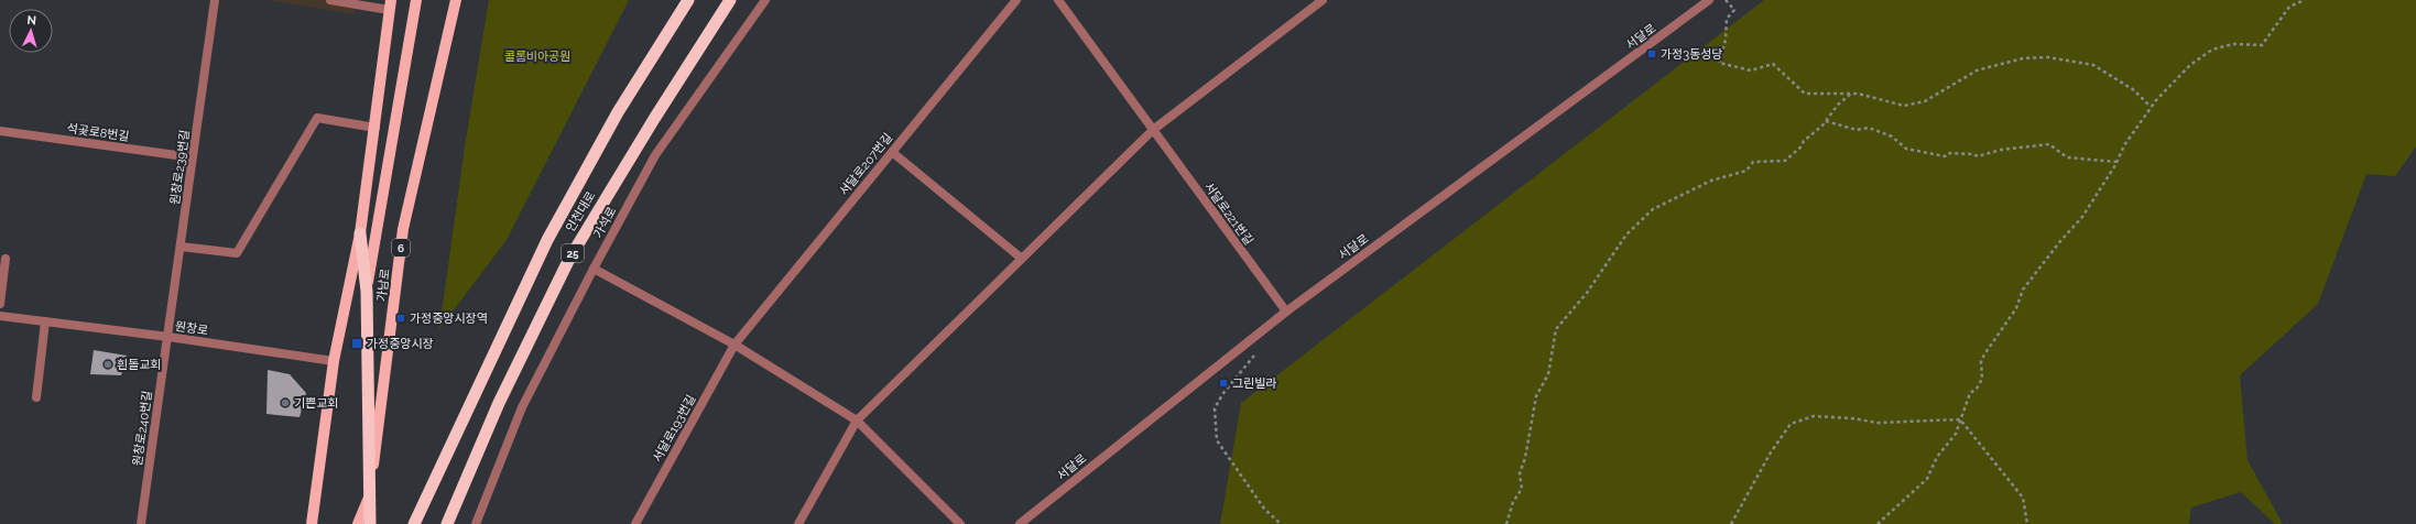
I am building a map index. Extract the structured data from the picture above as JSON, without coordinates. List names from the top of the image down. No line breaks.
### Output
{"streets":{"highway":["인천대로","25"],"main road":["6","가남로"],"street":["서달로","석곶로8번길","서달로207번길","원창로239번길","서달로221번길","가석로","원창로","원창로240번길","서달로193번길"]},"crossings":[["서달로","서달로221번길"],["석곶로8번길","원창로239번길"],["서달로207번길","서달로193번길"],["원창로239번길","원창로"],["원창로239번길","원창로240번길"],["원창로","원창로240번길"]],"parks":["콜롬비아공원"],"places":{"transit":["가정3동성당","가정중앙시장역","가정중앙시장","그린빌라"],"other":["흰돌교회","기쁜교회"]},"north":"top"}
